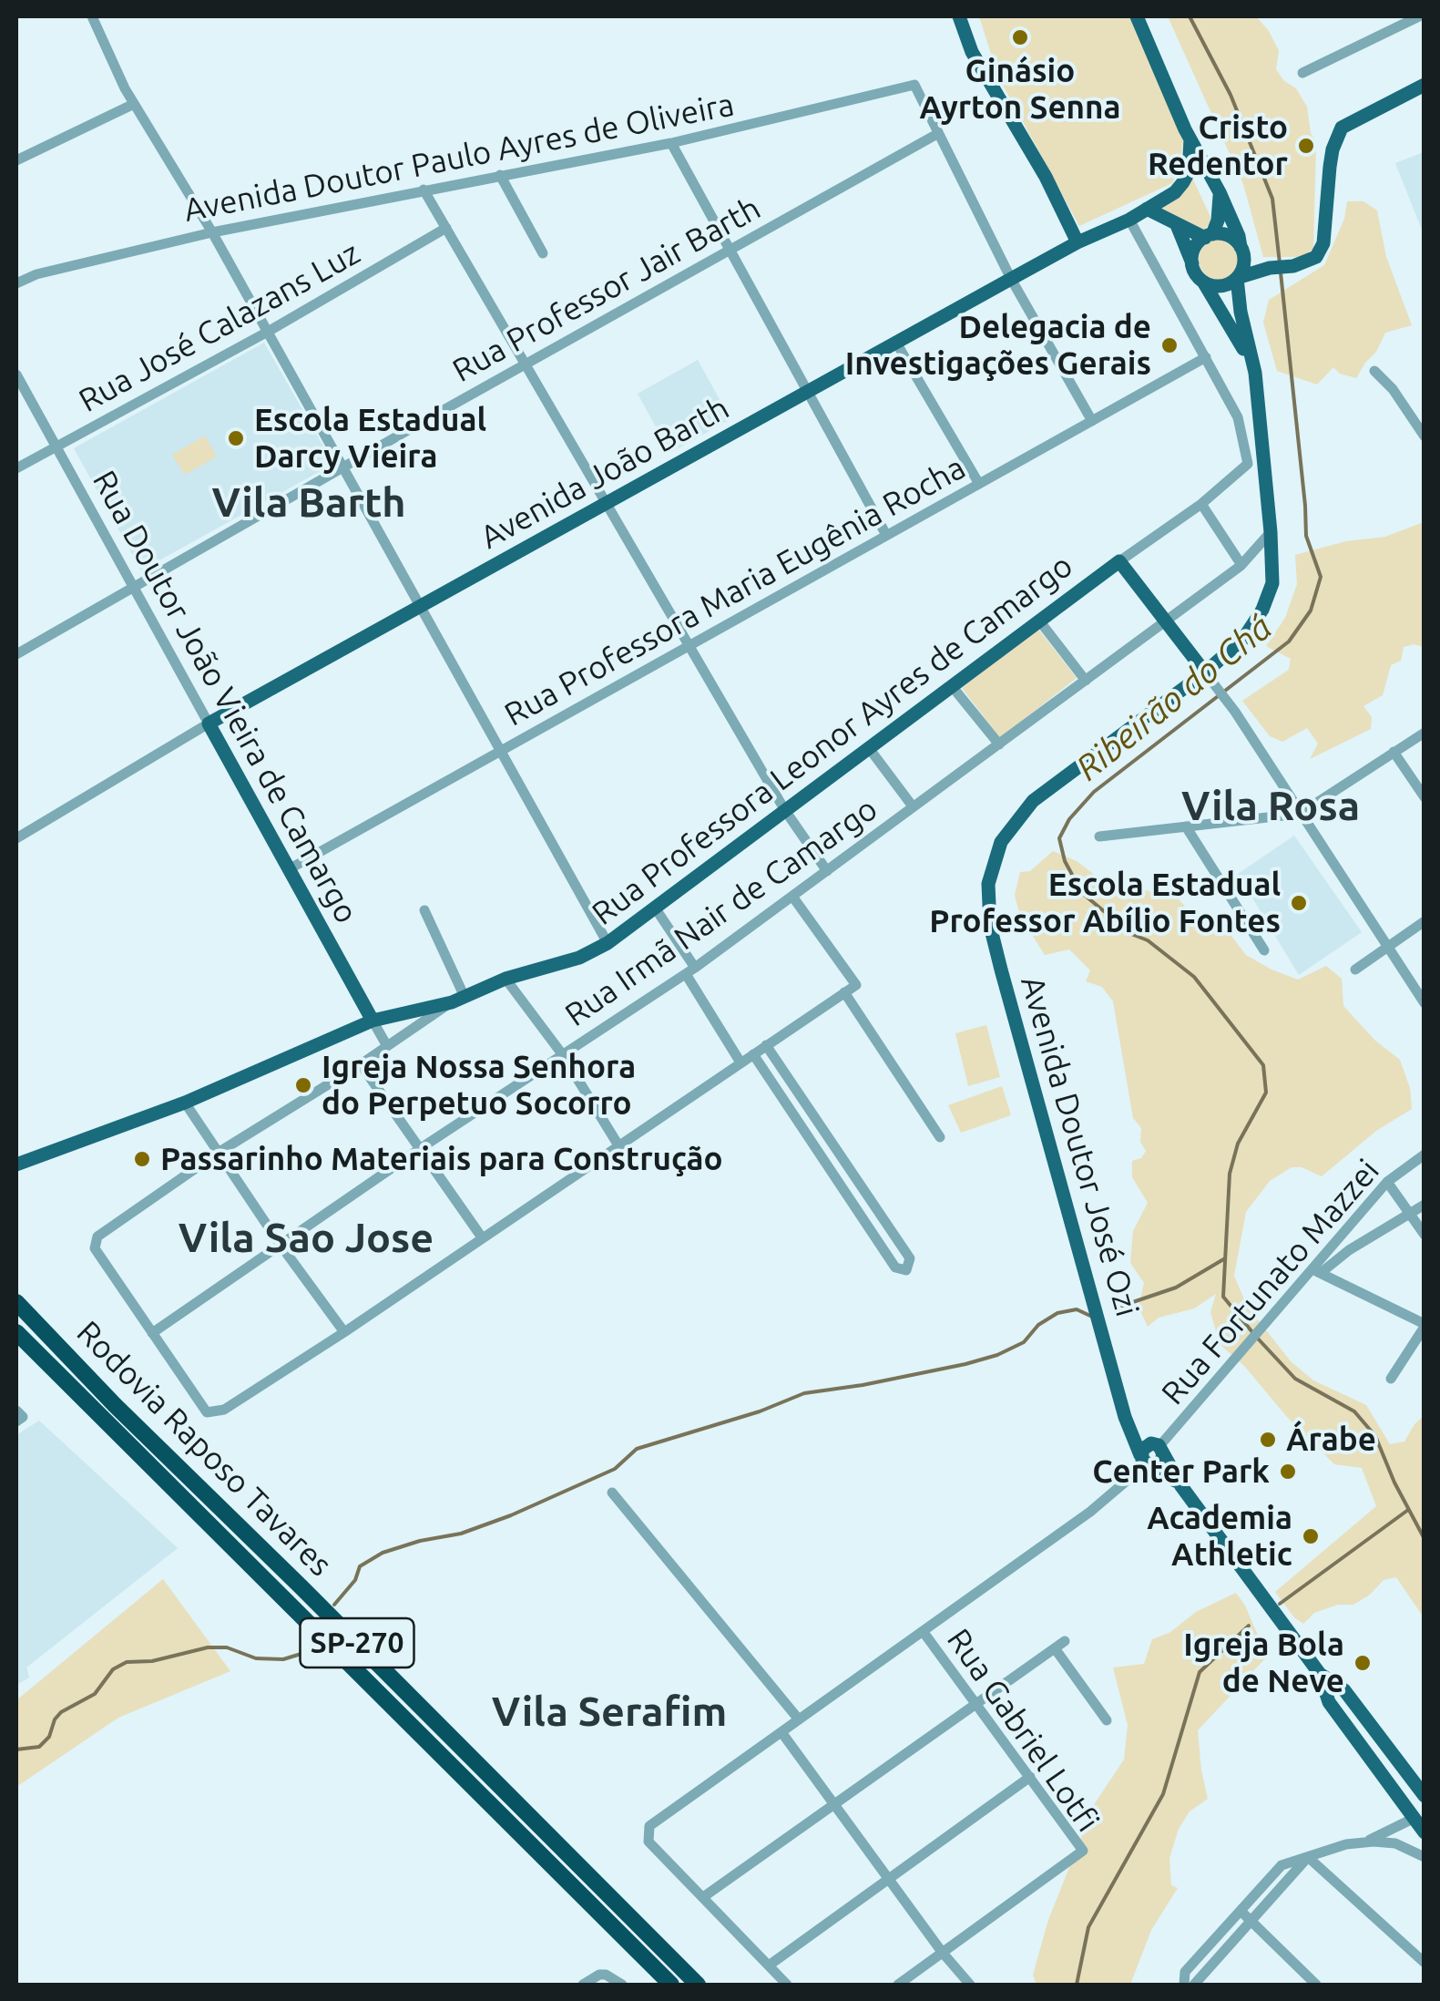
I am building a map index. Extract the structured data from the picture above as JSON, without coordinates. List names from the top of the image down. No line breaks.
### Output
{"streets":{"highway":["Rodovia Raposo Tavares","SP-270"],"main road":["Avenida João Barth","Rua Doutor João Vieira de Camargo","Rua Professora Leonor Ayres de Camargo","Avenida Doutor José Ozi"],"street":["Avenida Doutor Paulo Ayres de Oliveira","Rua Professor Jair Barth","Rua José Calazans Luz","Rua Professora Maria Eugênia Rocha","Rua Irmã Nair de Camargo","Rua Fortunato Mazzei","Rua Gabriel Lotfi"]},"crossings":[["Avenida Doutor Paulo Ayres de Oliveira","Rua Professor Jair Barth"],["Rua Professor Jair Barth","Rua Doutor João Vieira de Camargo"],["Rua José Calazans Luz","Rua Doutor João Vieira de Camargo"],["Avenida João Barth","Rua Doutor João Vieira de Camargo"],["Rua Professora Maria Eugênia Rocha","Rua Doutor João Vieira de Camargo"],["Rua Professora Maria Eugênia Rocha","Rua Professora Leonor Ayres de Camargo"],["Rua Doutor João Vieira de Camargo","Rua Professora Leonor Ayres de Camargo"],["Rua Irmã Nair de Camargo","Avenida Doutor José Ozi"],["Avenida Doutor José Ozi","Rua Fortunato Mazzei"],["Rua Fortunato Mazzei","Rua Gabriel Lotfi"]],"districts":["Vila Barth","Vila Rosa","Vila Sao Jose","Vila Serafim"],"water":["Ribeirão do Chá"],"places":["Ginásio Ayrton Senna","Cristo Redentor","Delegacia de Investigações Gerais","Escola Estadual Darcy Vieira","Escola Estadual Professor Abílio Fontes","Igreja Nossa Senhora do Perpetuo Socorro","Passarinho Materiais para Construção","Árabe","Center Park","Academia Athletic","Igreja Bola de Neve"]}
